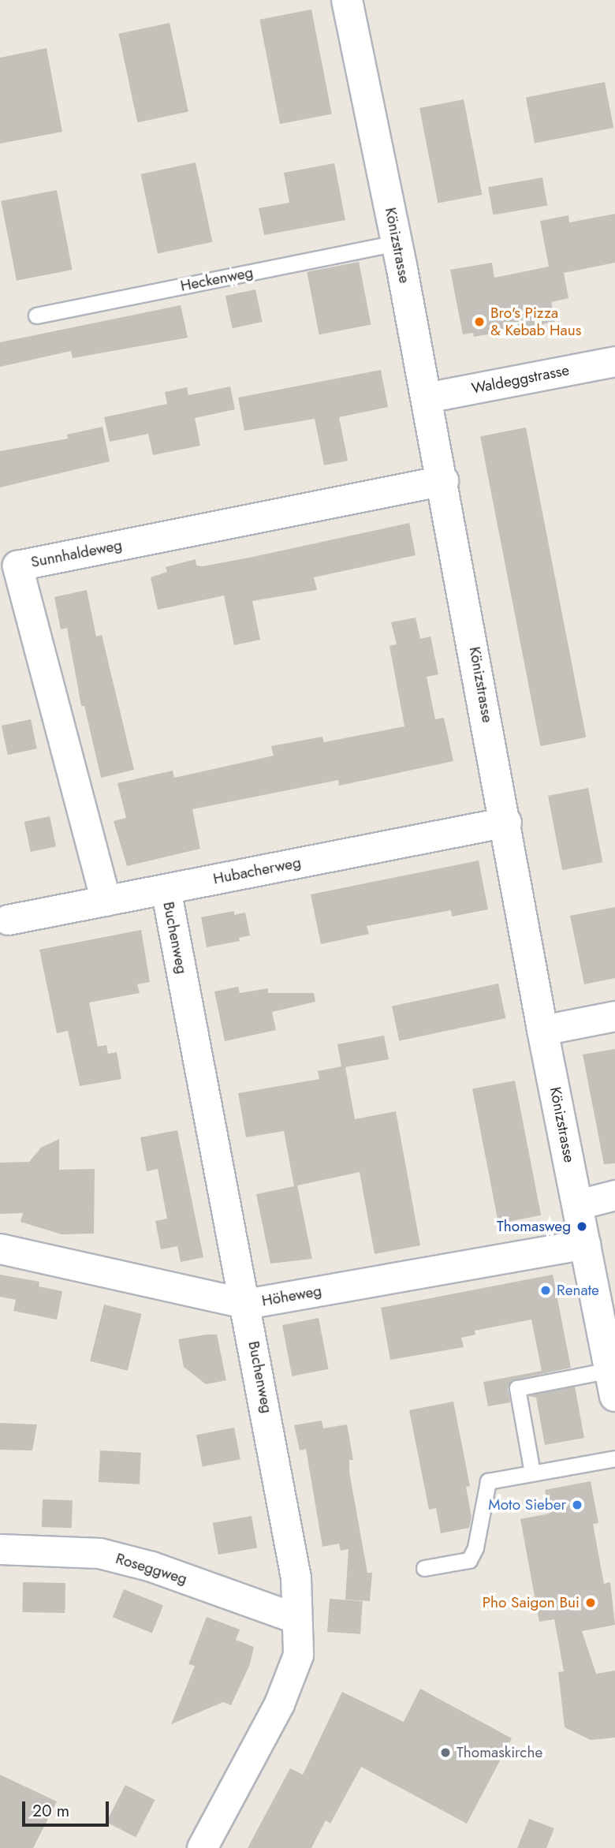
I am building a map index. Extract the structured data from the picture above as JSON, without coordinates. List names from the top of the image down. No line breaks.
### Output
{"streets":{"main road":["Könizstrasse"],"street":["Waldeggstrasse","Sunnhaldeweg","Hubacherweg","Buchenweg","Höheweg","Roseggweg"],"lane":["Heckenweg"]},"crossings":[["Könizstrasse","Heckenweg"],["Könizstrasse","Waldeggstrasse"],["Könizstrasse","Sunnhaldeweg"],["Könizstrasse","Hubacherweg"],["Könizstrasse","Höheweg"],["Sunnhaldeweg","Hubacherweg"],["Hubacherweg","Buchenweg"],["Buchenweg","Höheweg"],["Buchenweg","Roseggweg"]],"places":["Bro's Pizza & Kebab Haus","Thomasweg","Renate","Moto Sieber","Pho Saigon Bui","Thomaskirche"],"scale_bar":"20 m"}
